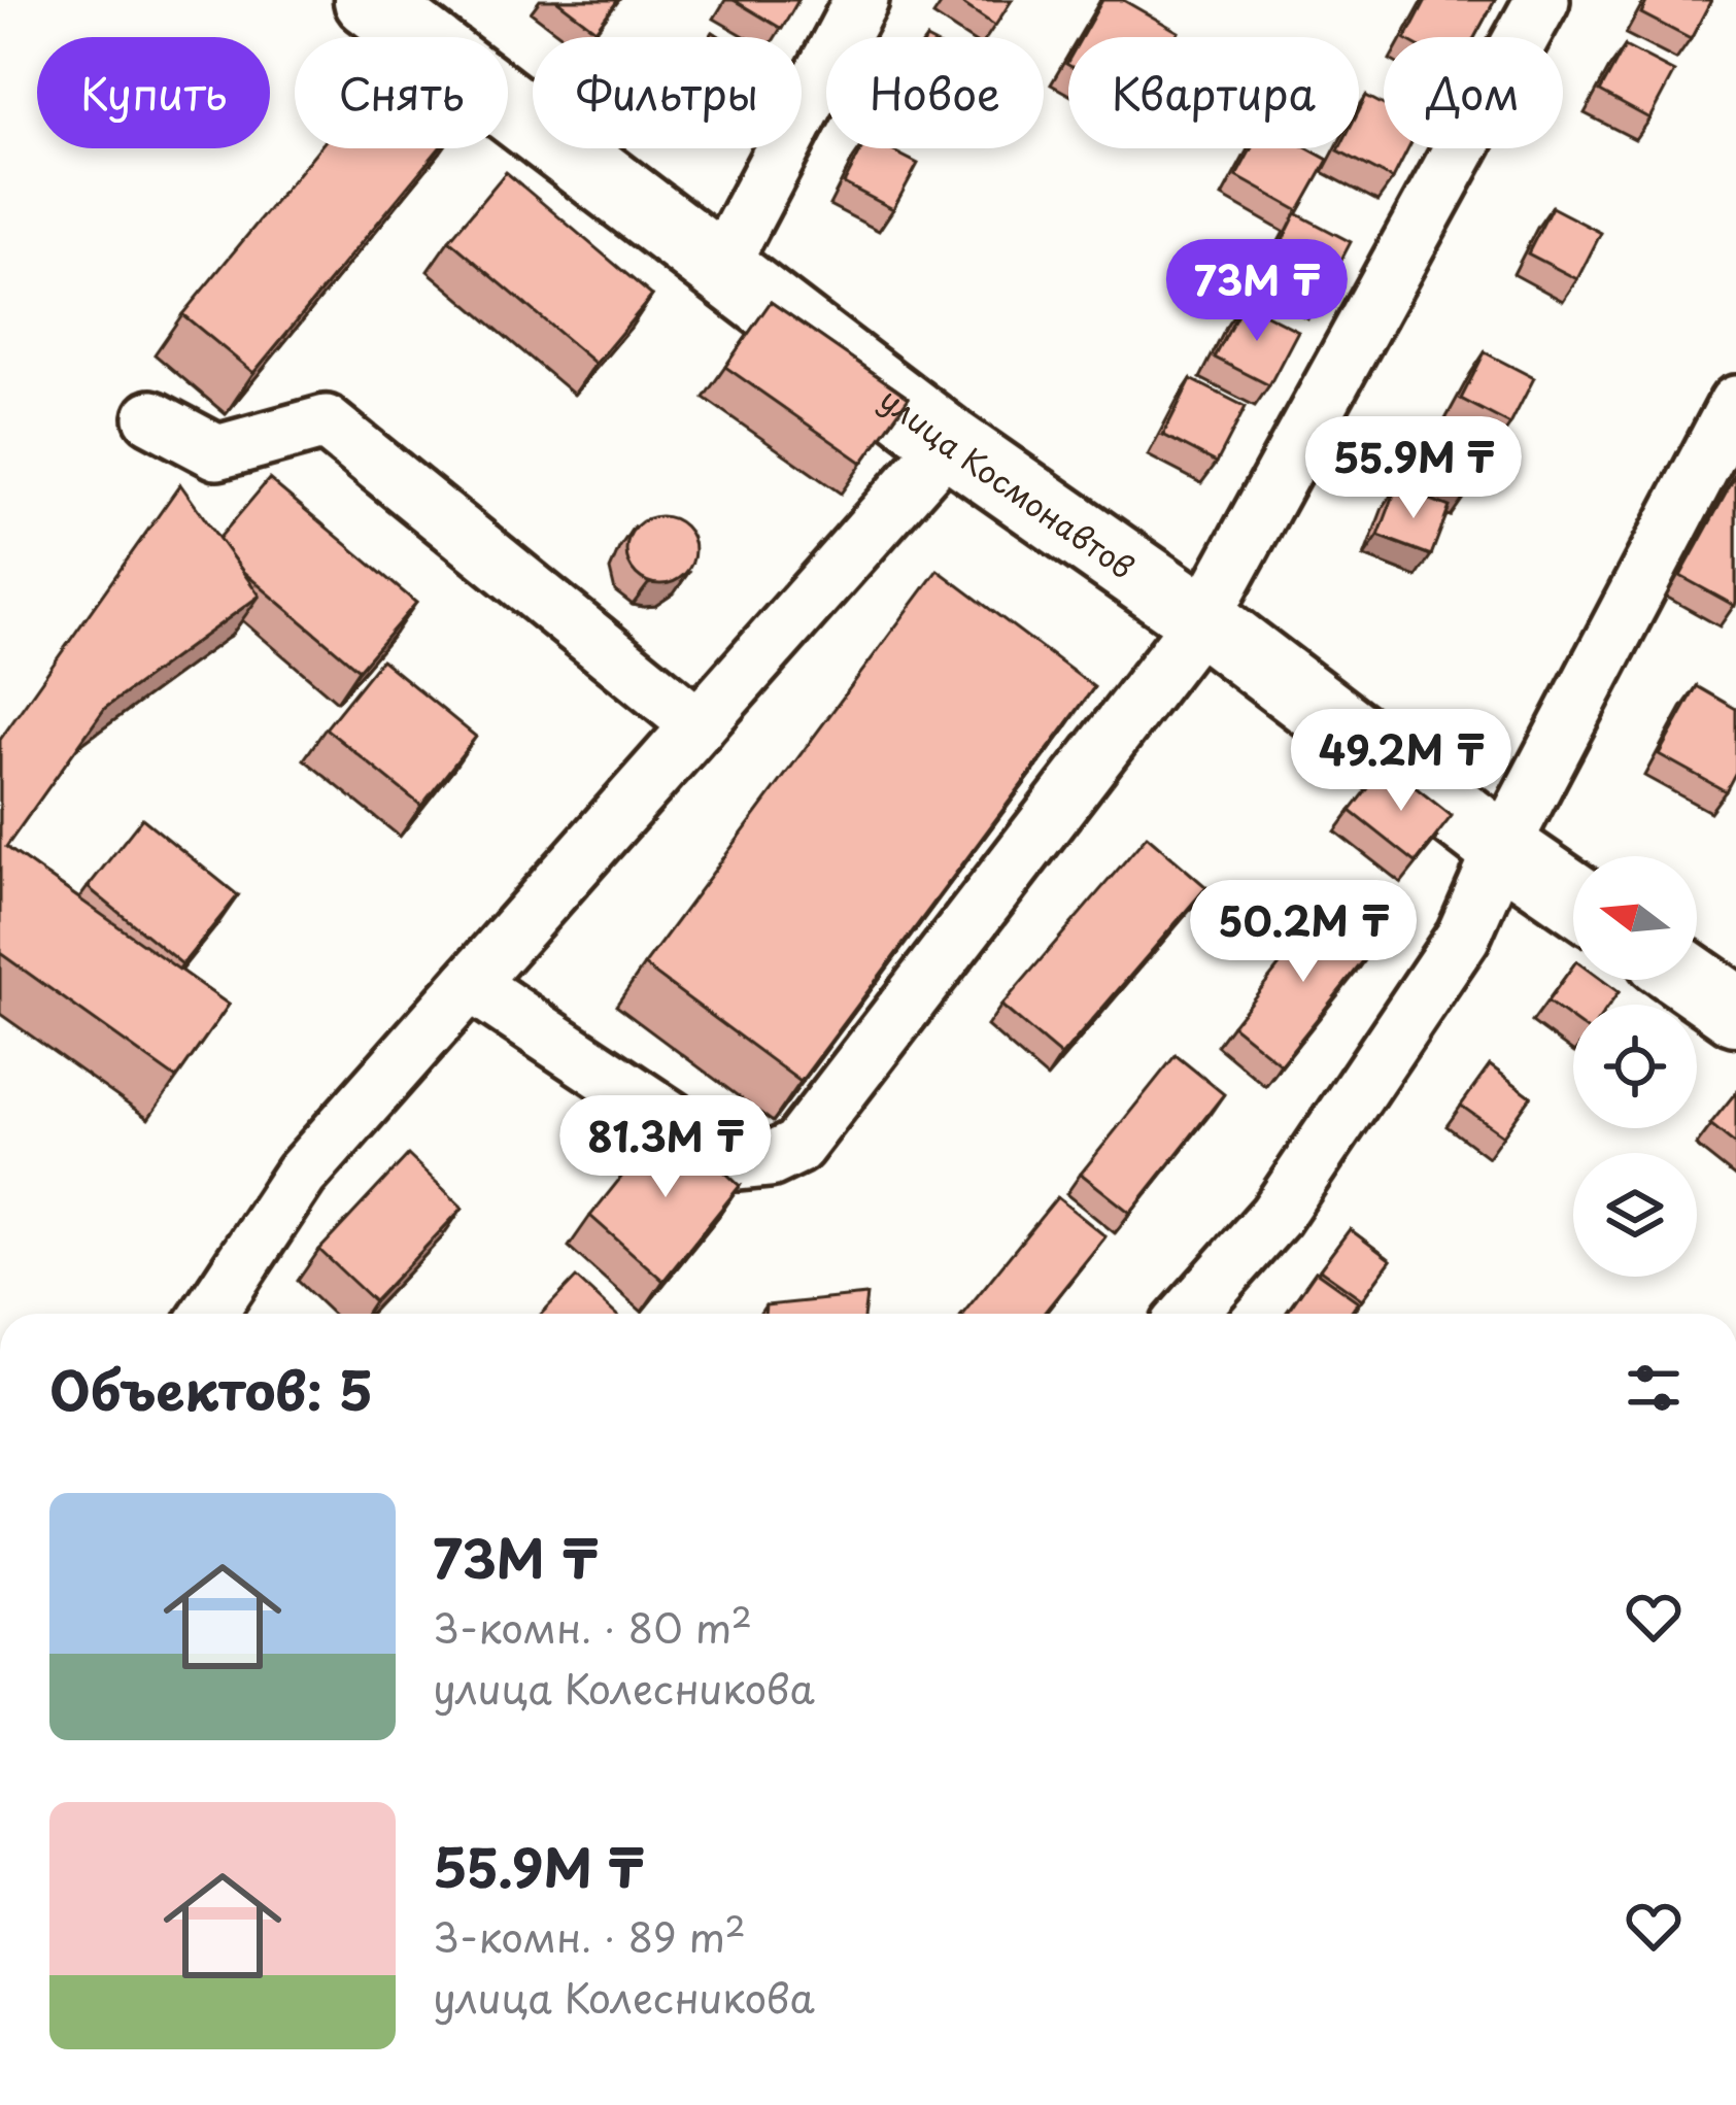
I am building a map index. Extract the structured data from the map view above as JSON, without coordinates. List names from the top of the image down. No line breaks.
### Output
{"streets":{"main road":["улица Космонавтов"]},"north":"left","page":{"chip":["Купить","Снять","Фильтры","Новое","Квартира","Дом"],"price":["73M ₸","55.9M ₸","49.2M ₸","50.2M ₸","81.3M ₸"],"heading":"Объектов: 5","list":[{"name":"73M ₸","note":"3-комн. · 80 m² · улица Колесникова"},{"name":"55.9M ₸","note":"3-комн. · 89 m² · улица Колесникова"}]}}
